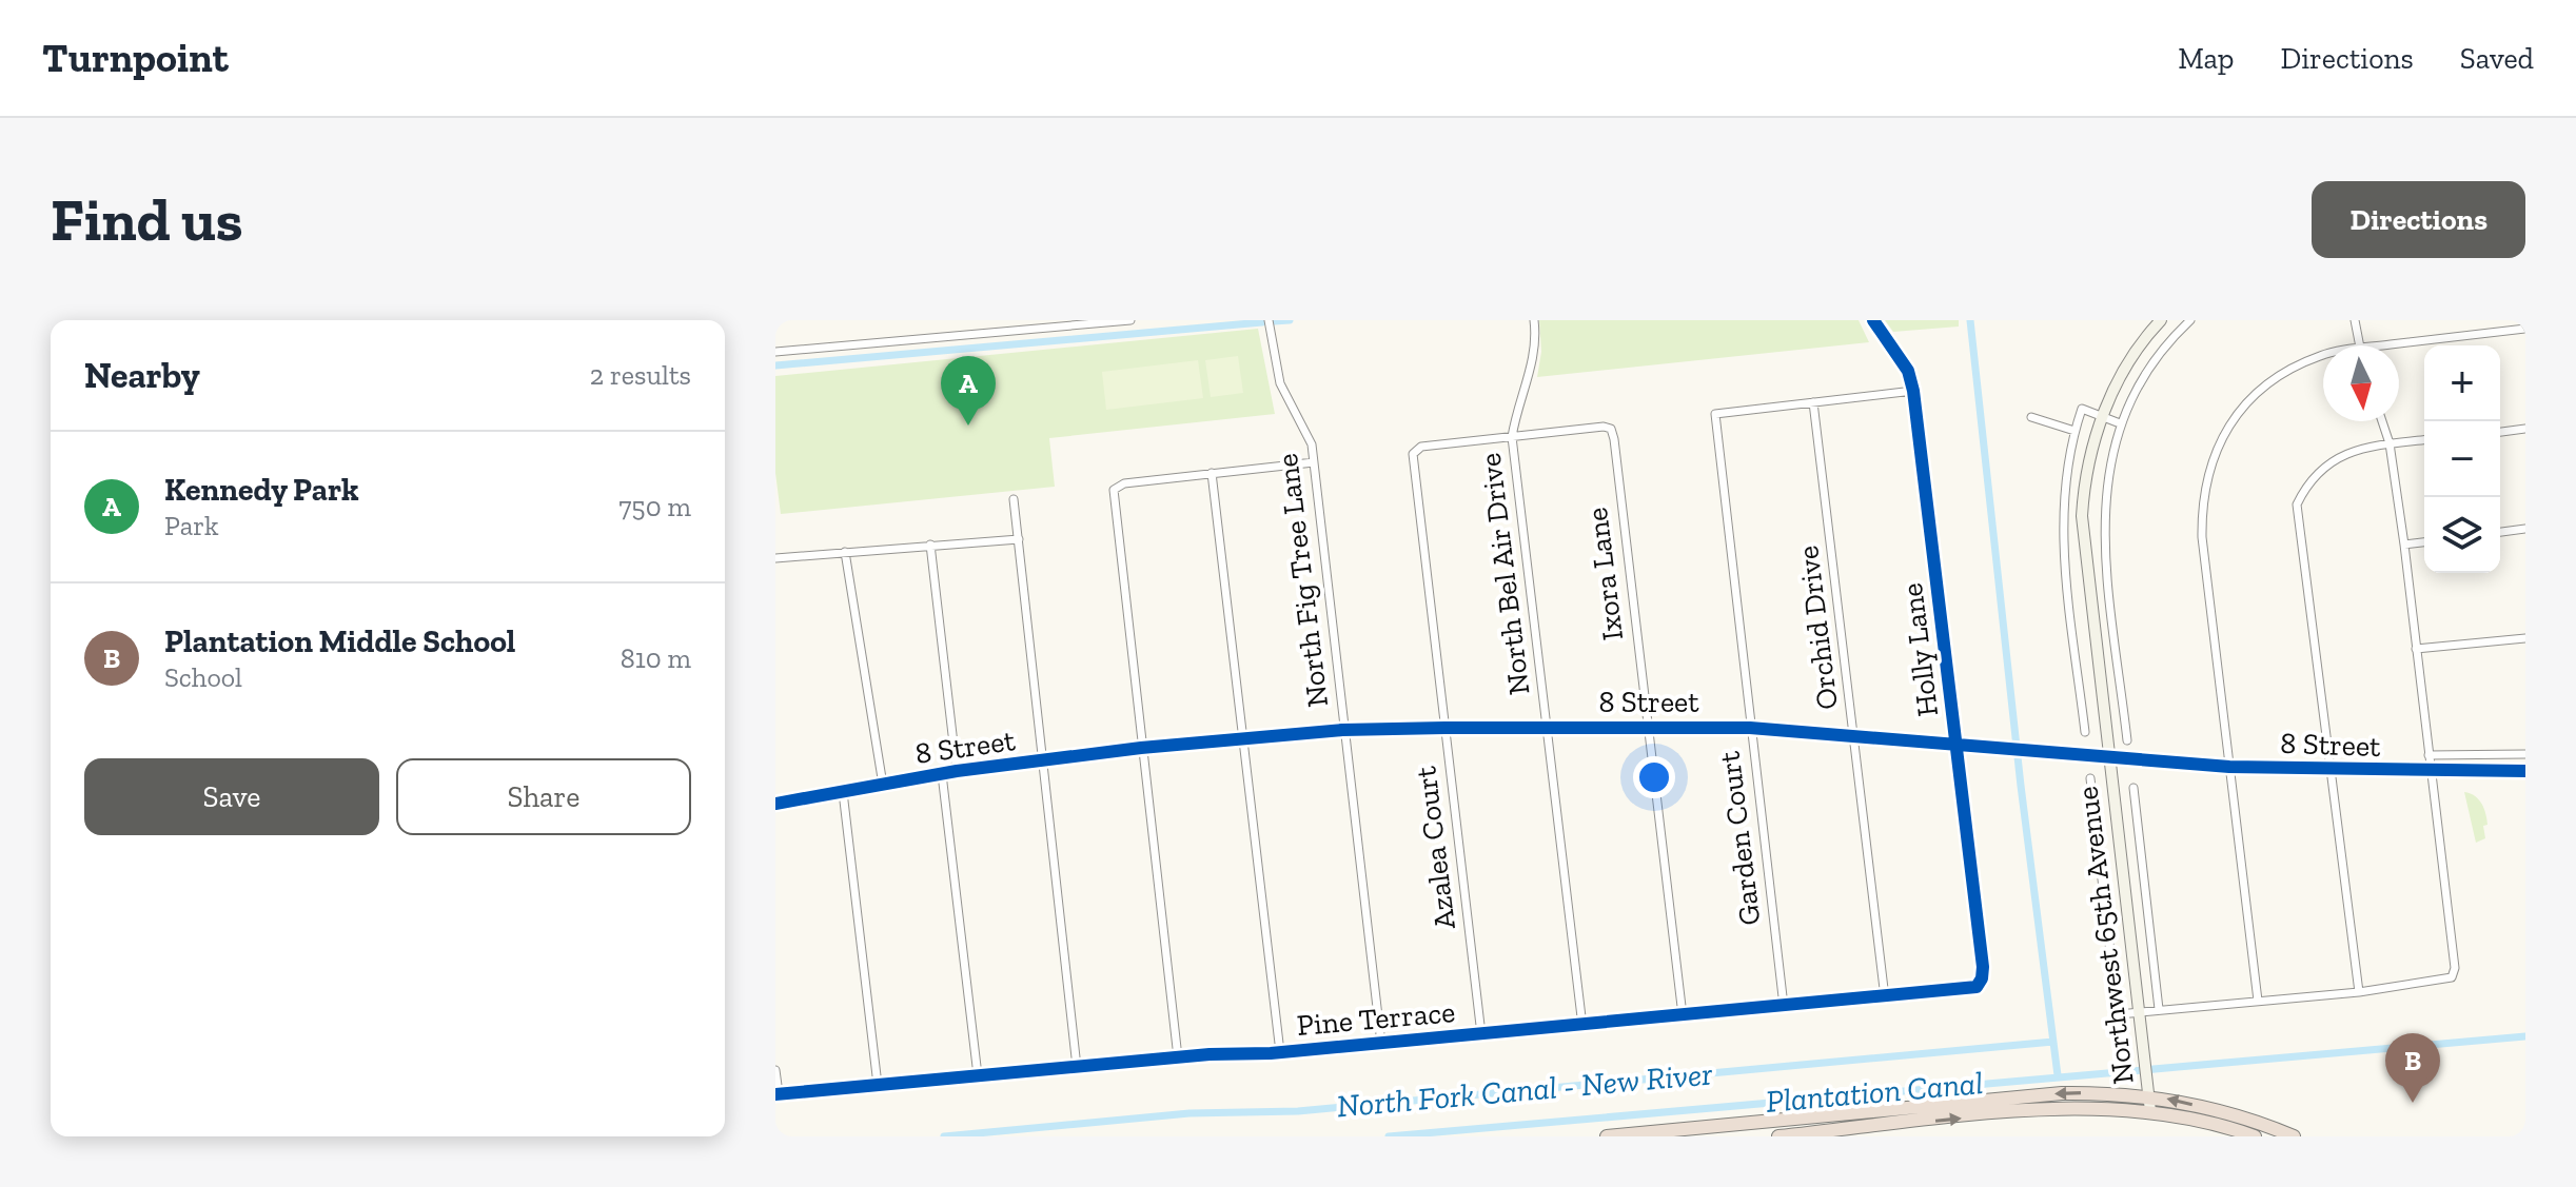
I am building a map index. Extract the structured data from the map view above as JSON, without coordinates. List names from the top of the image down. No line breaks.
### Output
{"streets":{"street":["North Bel Air Drive","Ixora Lane","North Fig Tree Lane","Orchid Drive","Holly Lane","8 Street","Garden Court","Azalea Court","Northwest 65th Avenue","Pine Terrace"]},"crossings":[["North Bel Air Drive","Ixora Lane"],["North Bel Air Drive","8 Street"],["North Bel Air Drive","Azalea Court"],["North Bel Air Drive","Pine Terrace"],["Ixora Lane","8 Street"],["Ixora Lane","Azalea Court"],["Ixora Lane","Pine Terrace"],["North Fig Tree Lane","8 Street"],["North Fig Tree Lane","Pine Terrace"],["Orchid Drive","8 Street"],["Orchid Drive","Garden Court"],["Orchid Drive","Pine Terrace"],["Holly Lane","8 Street"],["Holly Lane","Pine Terrace"],["8 Street","Garden Court"],["8 Street","Azalea Court"],["8 Street","Northwest 65th Avenue"],["Garden Court","Pine Terrace"],["Azalea Court","Pine Terrace"]],"water":["North Fork Canal - New River","Plantation Canal"],"north":"bottom","page":{"header":"Turnpoint","nav":["Map","Directions","Saved"],"buttons":["Directions",["Save","Share"]],"title":"Find us","heading":["Nearby","2 results"],"map_buttons":["+","−"],"pins":["A","B"],"list":[{"mark":"A","name":"Kennedy Park","note":"Park","value":"750 m"},{"mark":"B","name":"Plantation Middle School","note":"School","value":"810 m"}]}}
